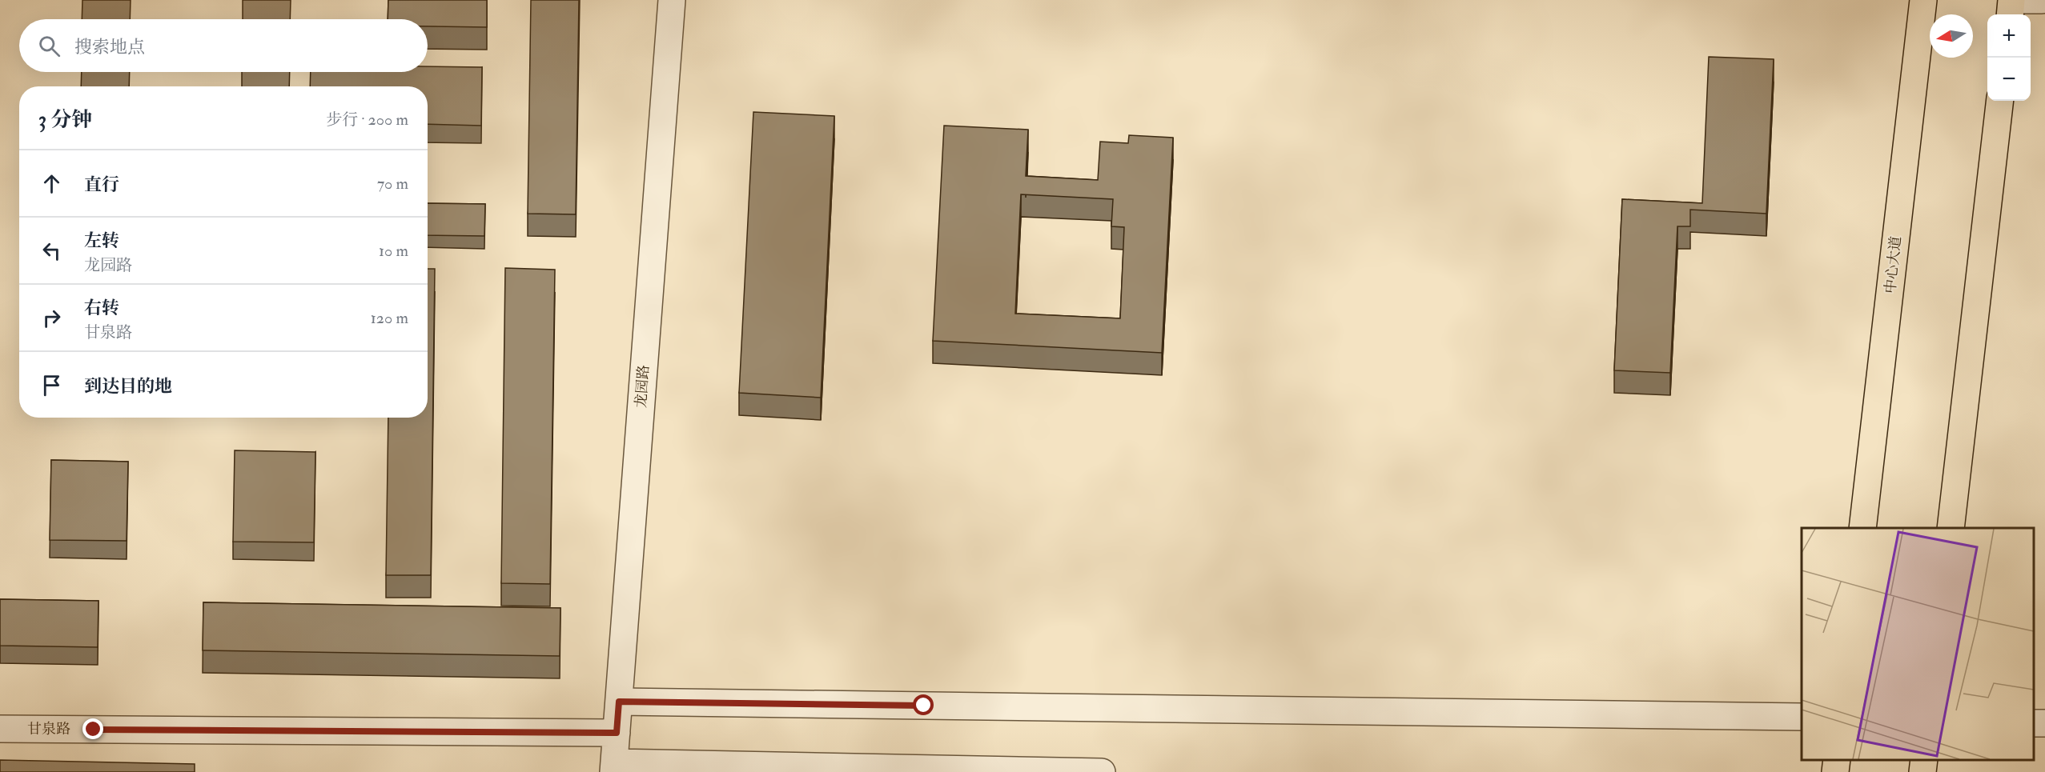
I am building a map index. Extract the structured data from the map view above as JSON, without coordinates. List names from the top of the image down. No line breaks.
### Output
{"streets":{"main road":["中心大道"],"street":["龙园路","甘泉路"]},"crossings":[["龙园路","甘泉路"]],"north":"left","page":{"map_buttons":["+","−"],"search":"搜索地点","heading":["3 分钟","步行 · 200 m"],"list":[["直行","70 m"],["左转","龙园路","10 m"],["右转","甘泉路","120 m"],"到达目的地"]}}
